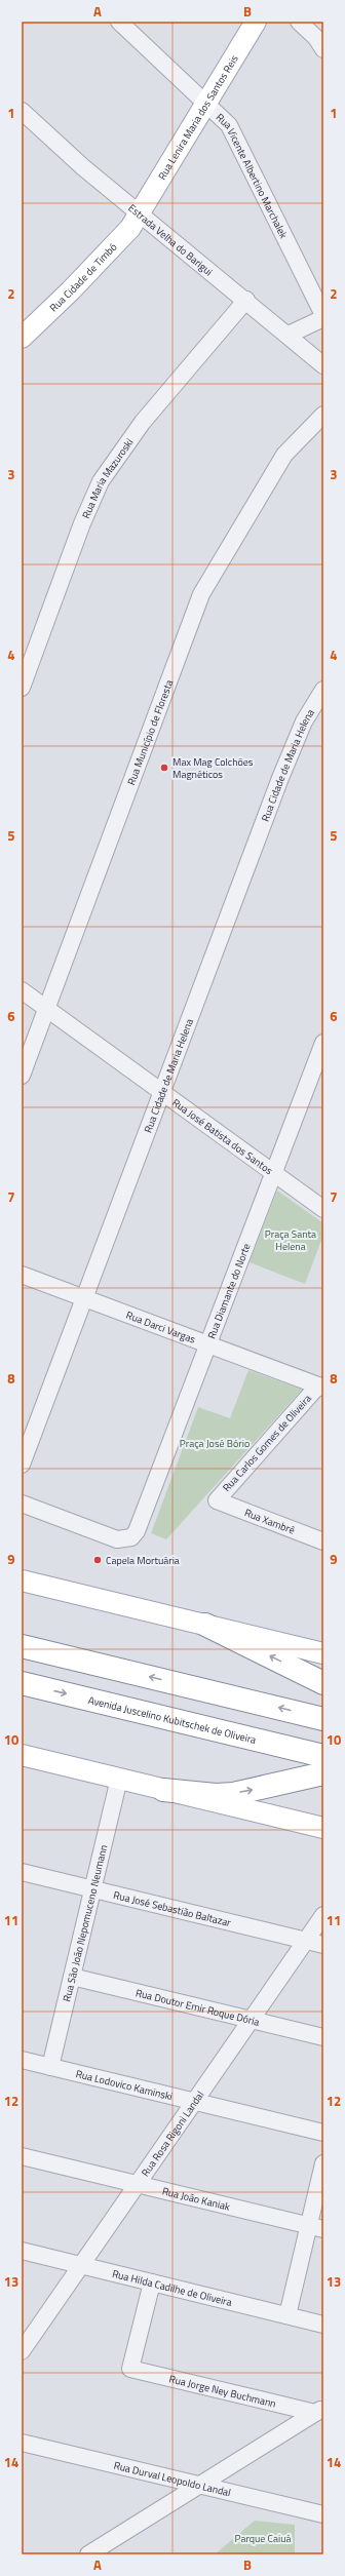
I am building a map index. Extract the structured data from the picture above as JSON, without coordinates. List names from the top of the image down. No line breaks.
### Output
{"streets":{"highway":["Avenida Juscelino Kubitschek de Oliveira"],"main road":["Rua Lenira Maria dos Santos Reis","Rua Cidade de Timbó"],"street":["Rua Vicente Albertino Marchalek","Estrada Velha do Barigui","Rua Maria Mazuroski","Rua Município de Floresta","Rua Cidade de Maria Helena","Rua José Batista dos Santos","Rua Diamante do Norte","Rua Darci Vargas","Rua Carlos Gomes de Oliveira","Rua Xambrê","Rua José Sebastião Baltazar","Rua São João Nepomuceno Neumann","Rua Doutor Emir Roque Dória","Rua Lodovico Kaminski","Rua Rosa Rigoni Landal","Rua João Kaniak","Rua Hilda Cadilhe de Oliveira","Rua Jorge Ney Buchmann","Rua Durval Leopoldo Landal"]},"crossings":[["Rua Lenira Maria dos Santos Reis","Rua Vicente Albertino Marchalek"],["Rua Lenira Maria dos Santos Reis","Estrada Velha do Barigui"],["Rua Lenira Maria dos Santos Reis","Rua Cidade de Timbó"],["Estrada Velha do Barigui","Rua Cidade de Timbó"],["Estrada Velha do Barigui","Rua Maria Mazuroski"],["Rua Município de Floresta","Rua José Batista dos Santos"],["Rua Cidade de Maria Helena","Rua José Batista dos Santos"],["Rua Cidade de Maria Helena","Rua Darci Vargas"],["Rua José Batista dos Santos","Rua Diamante do Norte"],["Rua Diamante do Norte","Rua Darci Vargas"],["Rua Darci Vargas","Rua Carlos Gomes de Oliveira"],["Rua Carlos Gomes de Oliveira","Rua Xambrê"],["Rua José Sebastião Baltazar","Rua São João Nepomuceno Neumann"],["Rua José Sebastião Baltazar","Rua Rosa Rigoni Landal"],["Rua São João Nepomuceno Neumann","Rua Doutor Emir Roque Dória"],["Rua São João Nepomuceno Neumann","Rua Lodovico Kaminski"],["Rua Doutor Emir Roque Dória","Rua Rosa Rigoni Landal"],["Rua Lodovico Kaminski","Rua Rosa Rigoni Landal"],["Rua Rosa Rigoni Landal","Rua João Kaniak"],["Rua Rosa Rigoni Landal","Rua Hilda Cadilhe de Oliveira"],["Rua Hilda Cadilhe de Oliveira","Rua Jorge Ney Buchmann"]],"parks":["Praça Santa Helena","Praça José Bório","Parque Caiuá"],"places":["Max Mag Colchões Magnéticos","Capela Mortuária"],"grid":{"columns":["A","B"],"rows":["1","2","3","4","5","6","7","8","9","10","11","12","13","14"]}}
